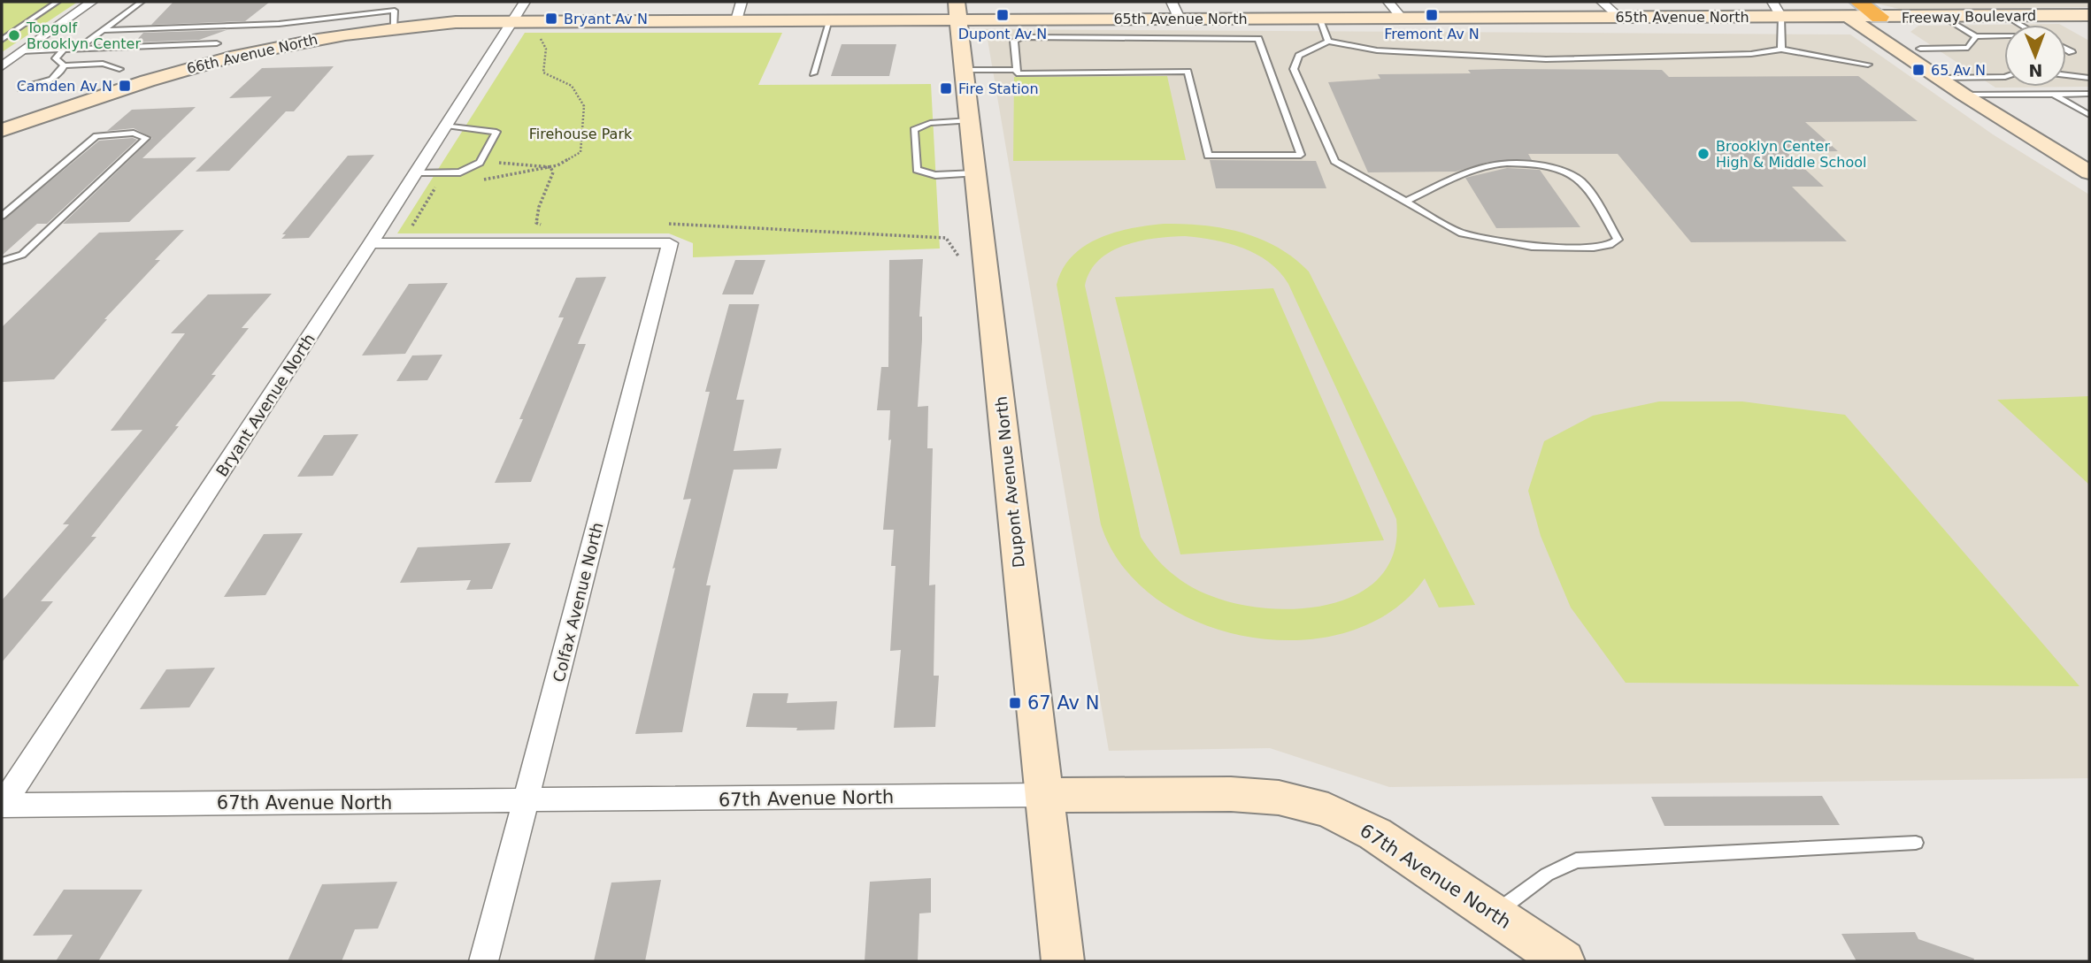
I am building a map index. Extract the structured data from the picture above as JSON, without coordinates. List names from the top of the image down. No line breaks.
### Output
{"streets":{"street":["65th Avenue North","Freeway Boulevard","66th Avenue North","Bryant Avenue North","Dupont Avenue North","Colfax Avenue North","67th Avenue North"]},"crossings":[["65th Avenue North","66th Avenue North"],["65th Avenue North","Bryant Avenue North"],["65th Avenue North","Dupont Avenue North"],["66th Avenue North","Bryant Avenue North"],["Bryant Avenue North","67th Avenue North"],["Dupont Avenue North","67th Avenue North"],["Colfax Avenue North","67th Avenue North"]],"parks":["Firehouse Park"],"places":{"transit":["Dupont Av N","Fremont Av N","Bryant Av N","65 Av N","Camden Av N","Fire Station","67 Av N"],"other":["Topgolf Brooklyn Center","Brooklyn Center High & Middle School"]},"north":"bottom"}
